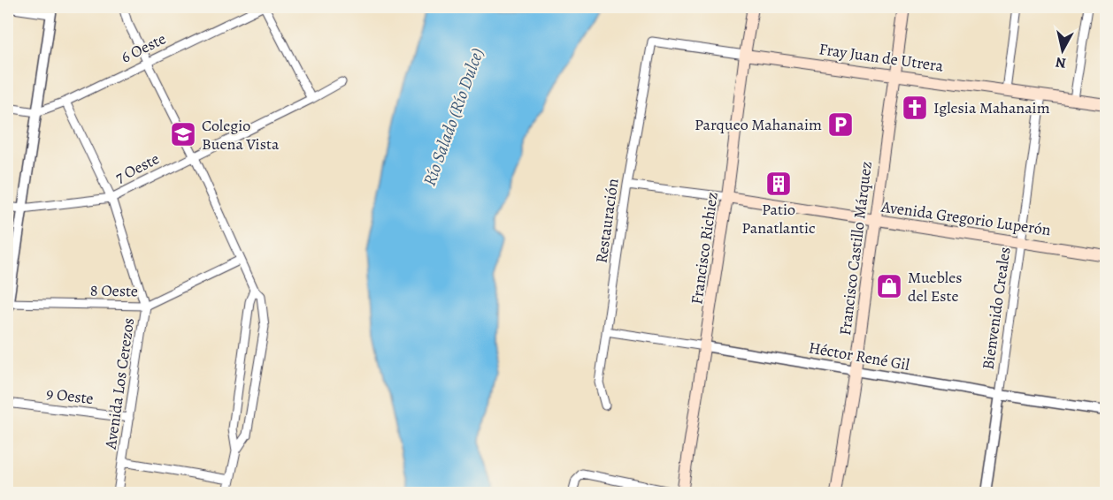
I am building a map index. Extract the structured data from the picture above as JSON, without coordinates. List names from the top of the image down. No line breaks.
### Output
{"streets":{"main road":["Fray Juan de Utrera","Avenida Gregorio Luperón","Francisco Richiez","Francisco Castillo Márquez"],"street":["6 Oeste","7 Oeste","Restauración","8 Oeste","Bienvenido Creales","Héctor René Gil","Avenida Los Cerezos","9 Oeste"]},"crossings":[["6 Oeste","Avenida Los Cerezos"],["Fray Juan de Utrera","Restauración"],["Fray Juan de Utrera","Francisco Richiez"],["Fray Juan de Utrera","Francisco Castillo Márquez"],["Fray Juan de Utrera","Bienvenido Creales"],["7 Oeste","Avenida Los Cerezos"],["Avenida Gregorio Luperón","Francisco Richiez"],["Avenida Gregorio Luperón","Francisco Castillo Márquez"],["Avenida Gregorio Luperón","Bienvenido Creales"],["Restauración","Héctor René Gil"],["Francisco Richiez","Héctor René Gil"],["Francisco Castillo Márquez","Héctor René Gil"],["8 Oeste","Avenida Los Cerezos"],["Bienvenido Creales","Héctor René Gil"],["Avenida Los Cerezos","9 Oeste"]],"water":["Río Salado (Río Dulce)"],"places":{"church":["Iglesia Mahanaim"],"parking":["Parqueo Mahanaim"],"school or university":["Colegio Buena Vista"],"building":["Patio Panatlantic"],"shop":["Muebles del Este"]},"north":"bottom"}
